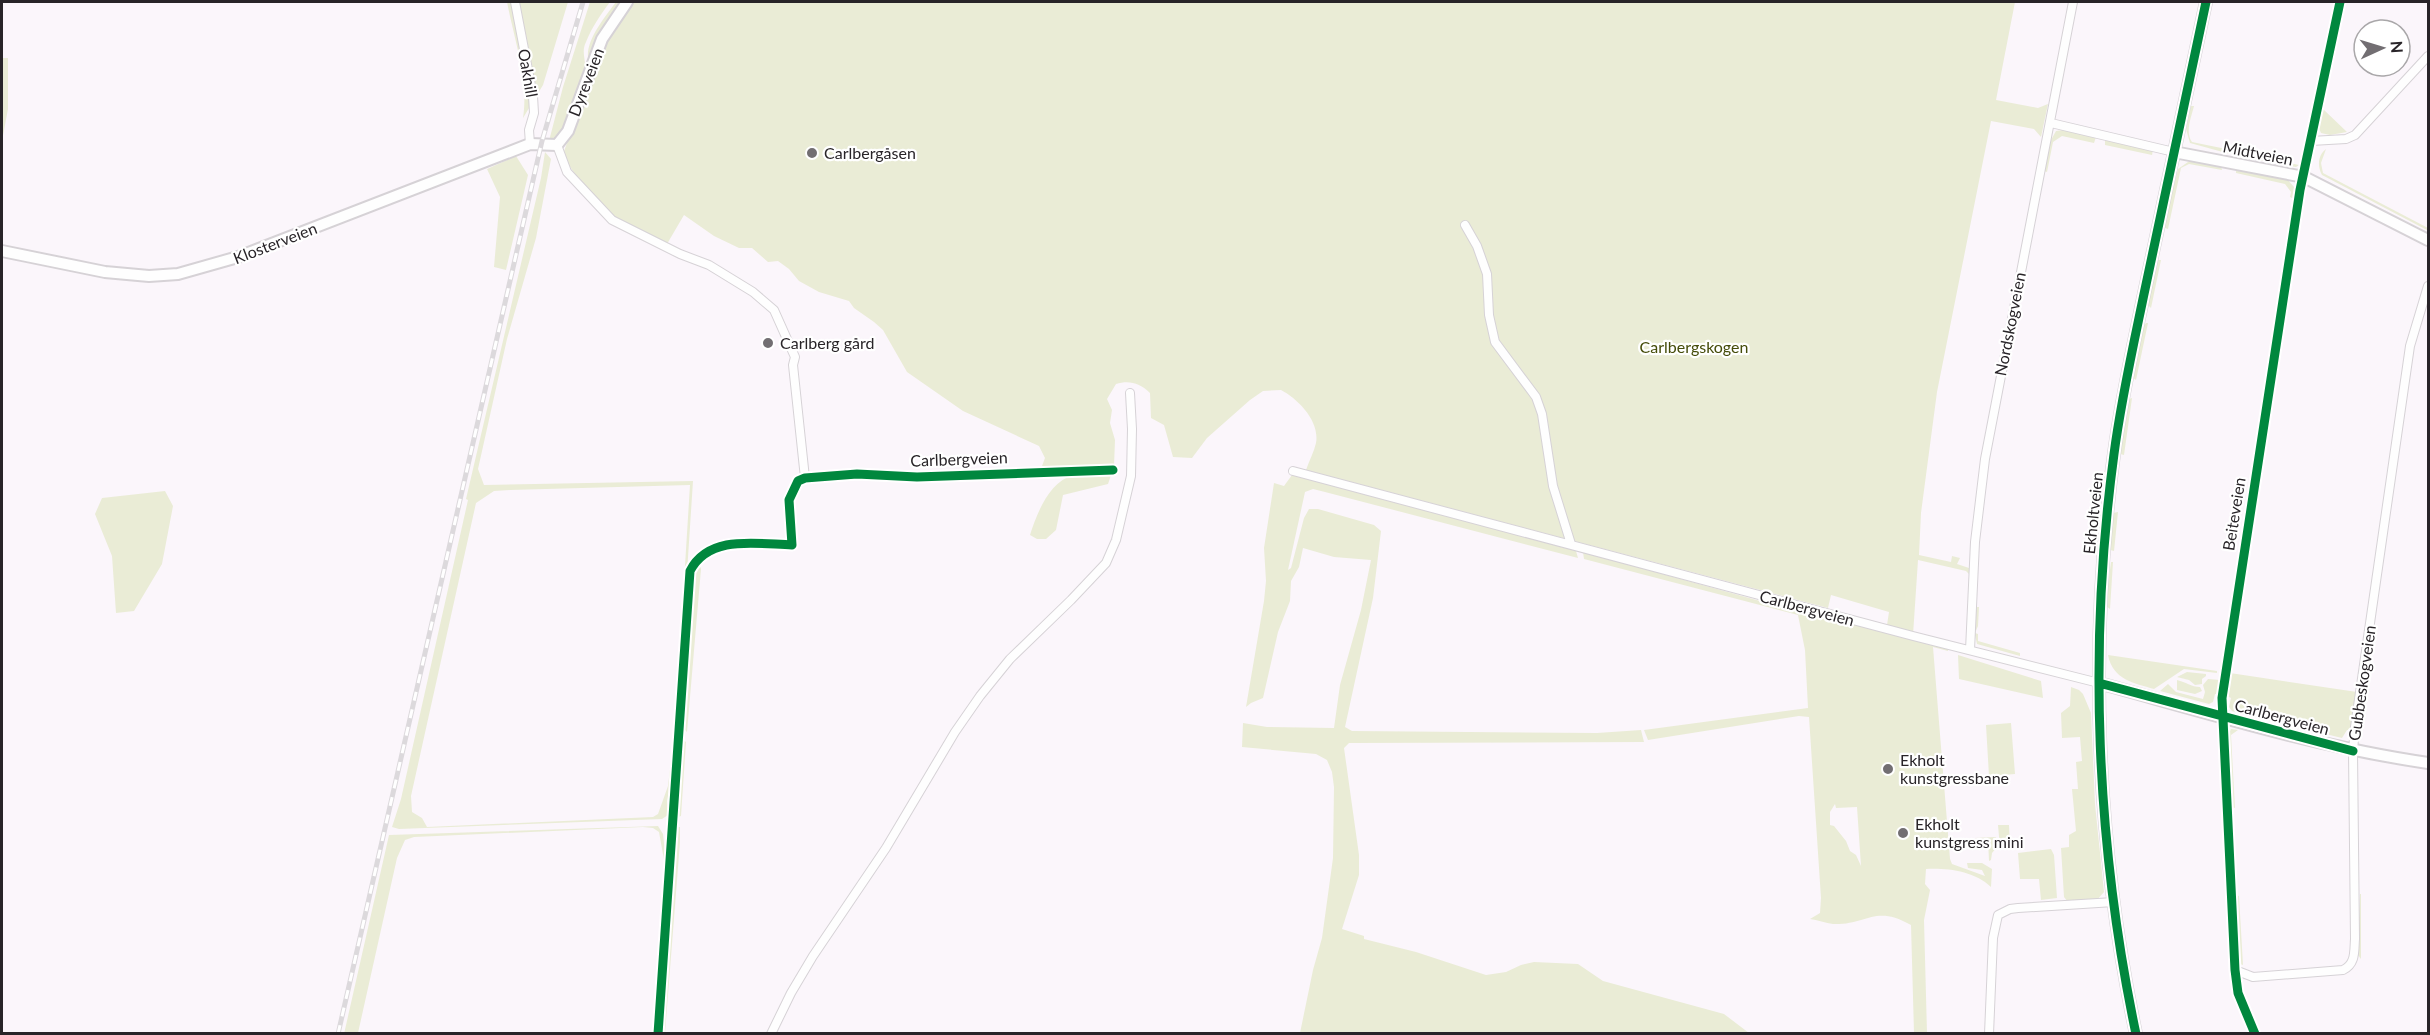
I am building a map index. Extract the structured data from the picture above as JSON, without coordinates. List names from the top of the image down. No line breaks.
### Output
{"streets":{"street":["Oakhill","Dyreveien","Midtveien","Klosterveien","Nordskogveien","Carlbergveien","Ekholtveien","Beiteveien","Gubbeskogveien"]},"crossings":[["Oakhill","Klosterveien"],["Midtveien","Nordskogveien"],["Midtveien","Ekholtveien"],["Midtveien","Beiteveien"],["Nordskogveien","Carlbergveien"],["Carlbergveien","Ekholtveien"],["Carlbergveien","Beiteveien"],["Carlbergveien","Gubbeskogveien"],["Beiteveien","Gubbeskogveien"]],"parks":["Carlbergskogen"],"places":["Carlbergåsen","Carlberg gård","Ekholt kunstgressbane","Ekholt kunstgress mini"],"north":"right"}
